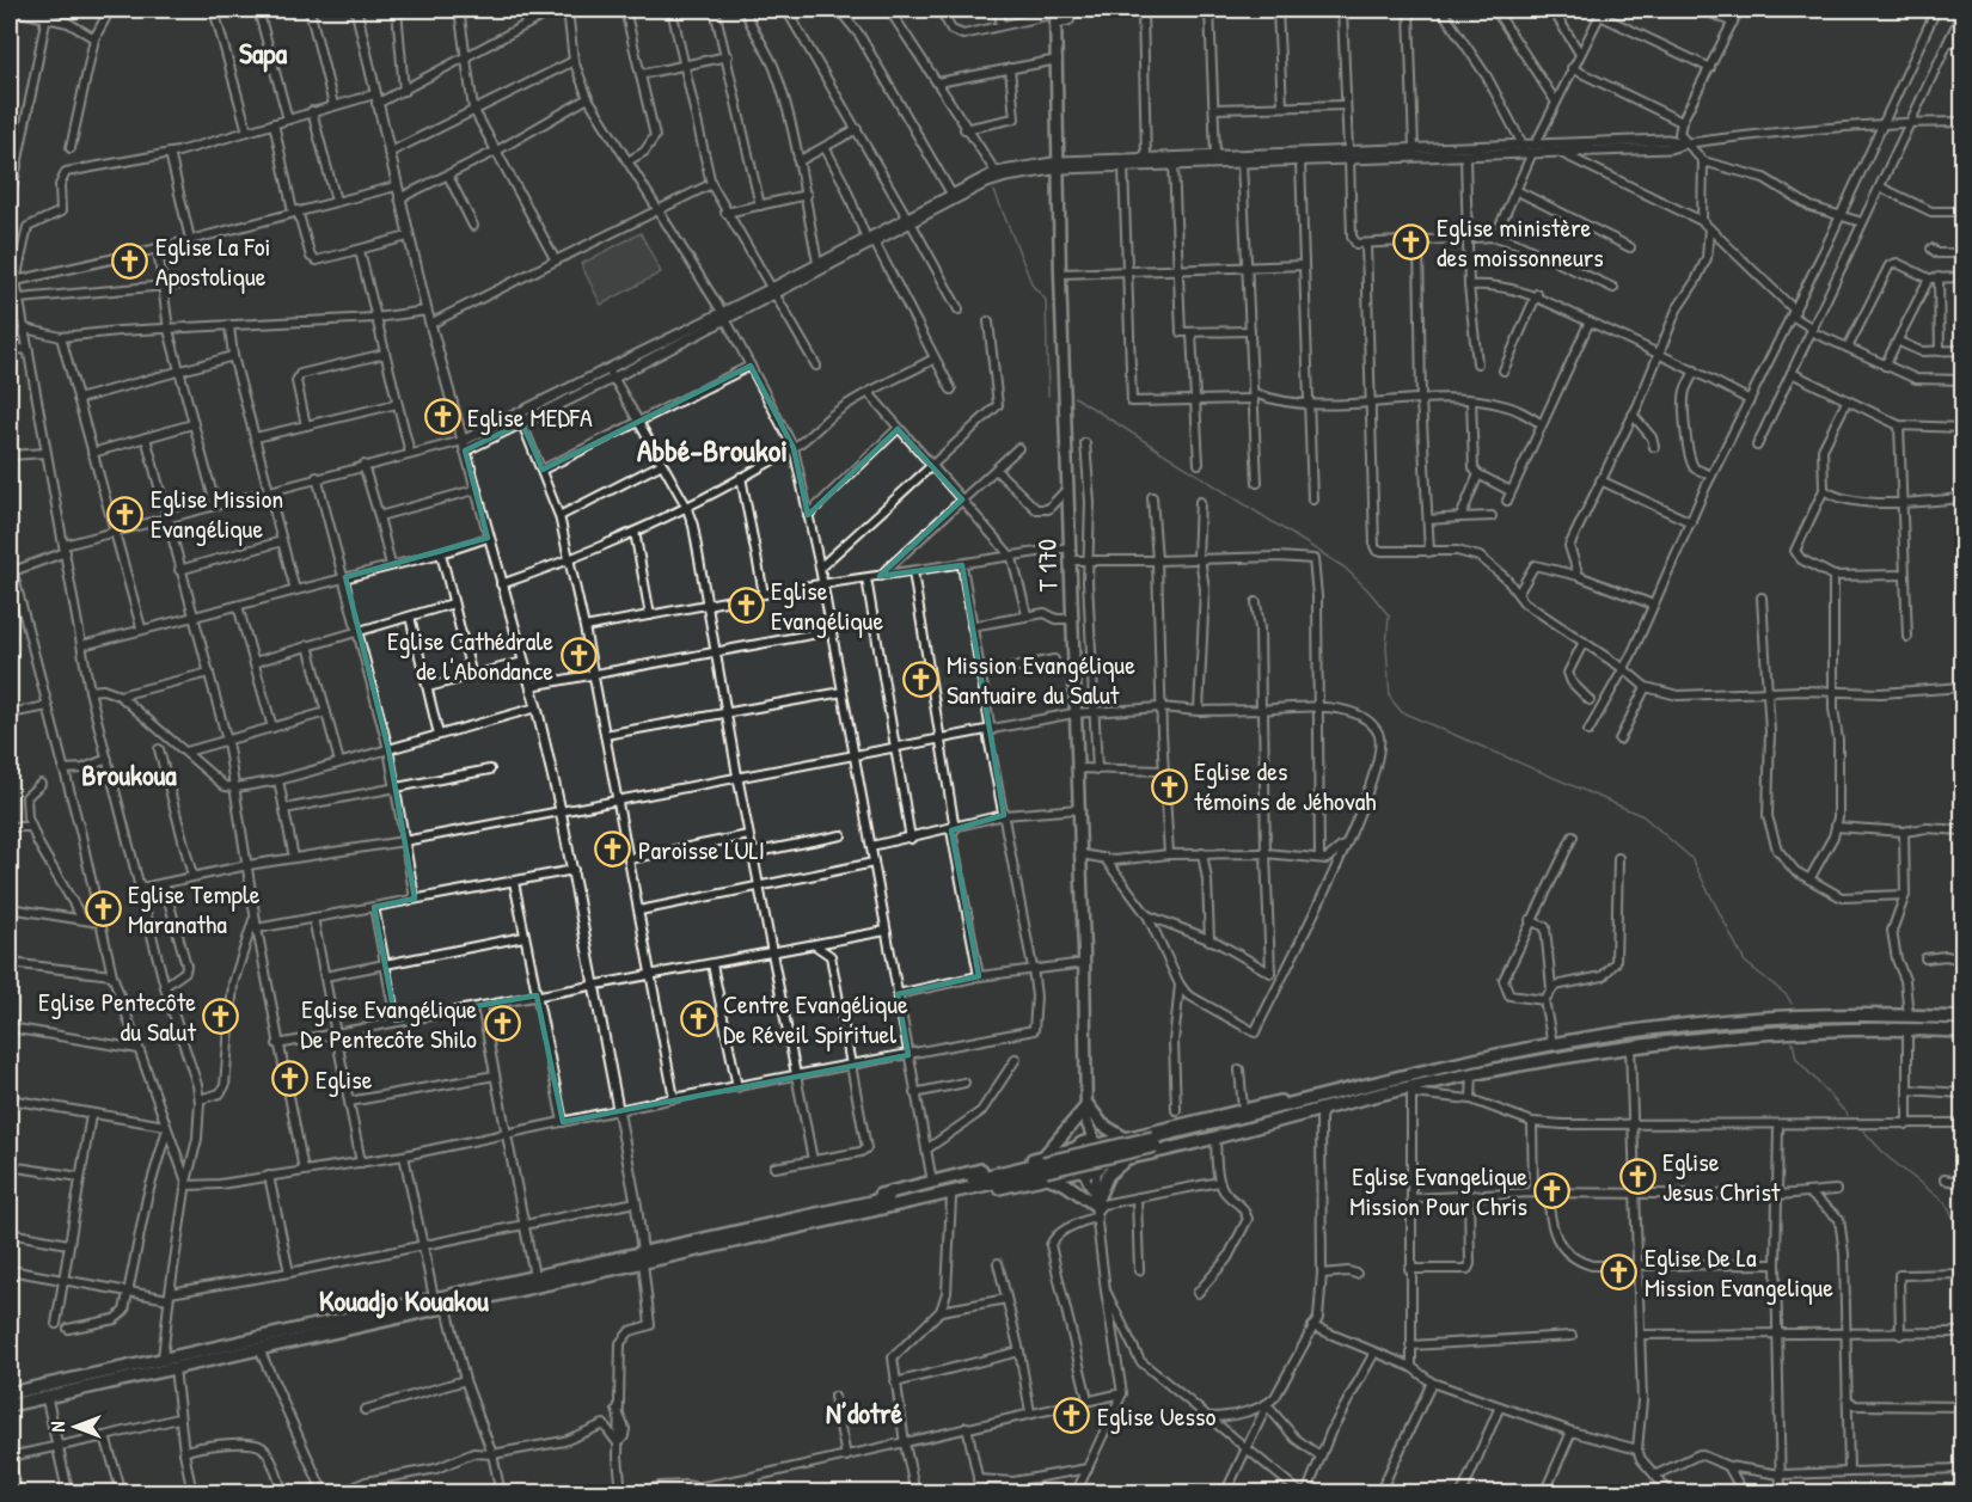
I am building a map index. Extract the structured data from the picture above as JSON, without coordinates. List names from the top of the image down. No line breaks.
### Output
{"streets":{"main road":["T 170"]},"districts":["Sapa","Abbé-Broukoi","Broukoua","Kouadjo Kouakou","N’dotré"],"places":{"church":["Eglise ministère des moissonneurs","Eglise La Foi Apostolique","Eglise MEDFA","Eglise Mission Evangélique","Eglise Evangélique","Eglise Cathédrale de l'Abondance","Mission Evangélique Santuaire du Salut","Eglise des témoins de Jéhovah","Paroisse LULI","Eglise Temple Maranatha","Eglise Pentecôte du Salut","Centre Evangélique De Réveil Spirituel","Eglise Evangélique De Pentecôte Shilo","Eglise","Eglise Jesus Christ","Eglise Evangelique Mission Pour Chris","Eglise De La Mission Evangelique","Eglise Uesso"]},"north":"left"}
